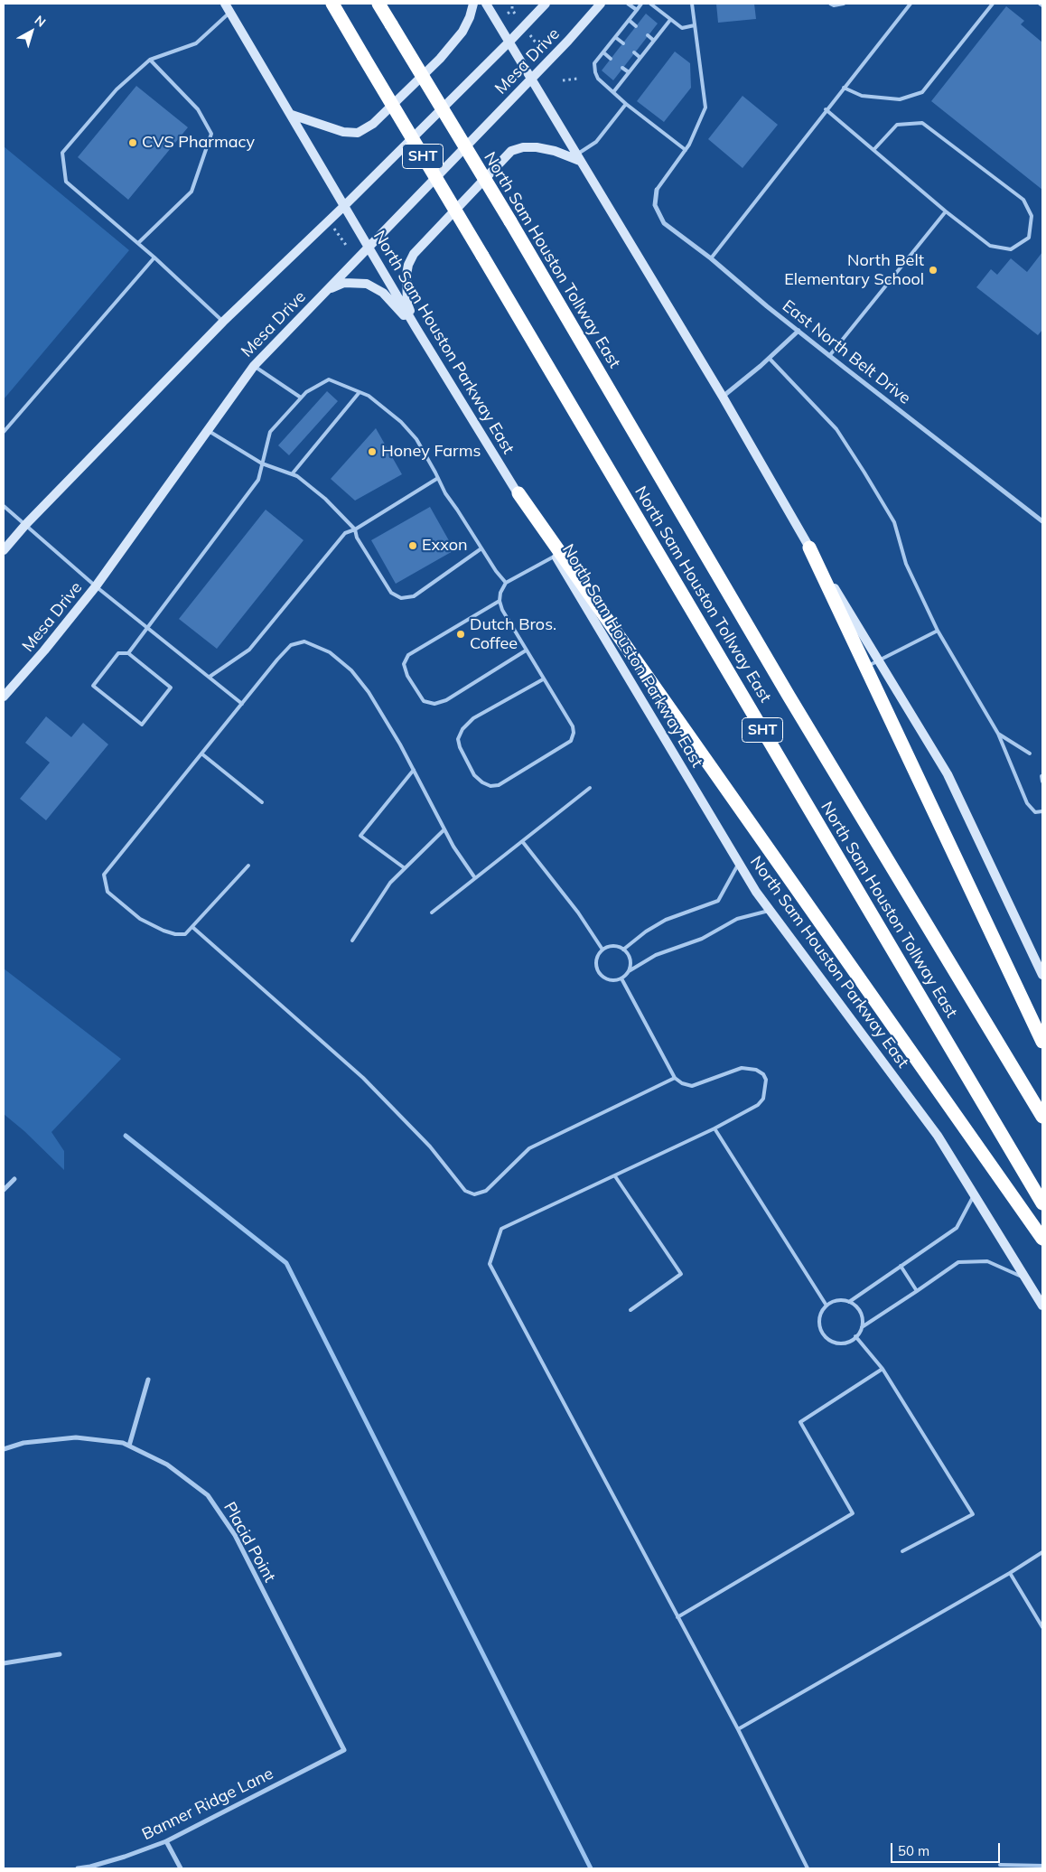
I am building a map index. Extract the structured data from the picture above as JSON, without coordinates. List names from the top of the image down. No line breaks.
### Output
{"streets":{"highway":["SHT","North Sam Houston Tollway East"],"main road":["Mesa Drive","North Sam Houston Parkway East"],"street":["East North Belt Drive","Placid Point","Banner Ridge Lane"]},"crossings":[["Mesa Drive","North Sam Houston Parkway East"],["Placid Point","Banner Ridge Lane"]],"places":["CVS Pharmacy","North Belt Elementary School","Honey Farms","Exxon","Dutch Bros. Coffee"],"scale_bar":"50 m","north":"top right"}
